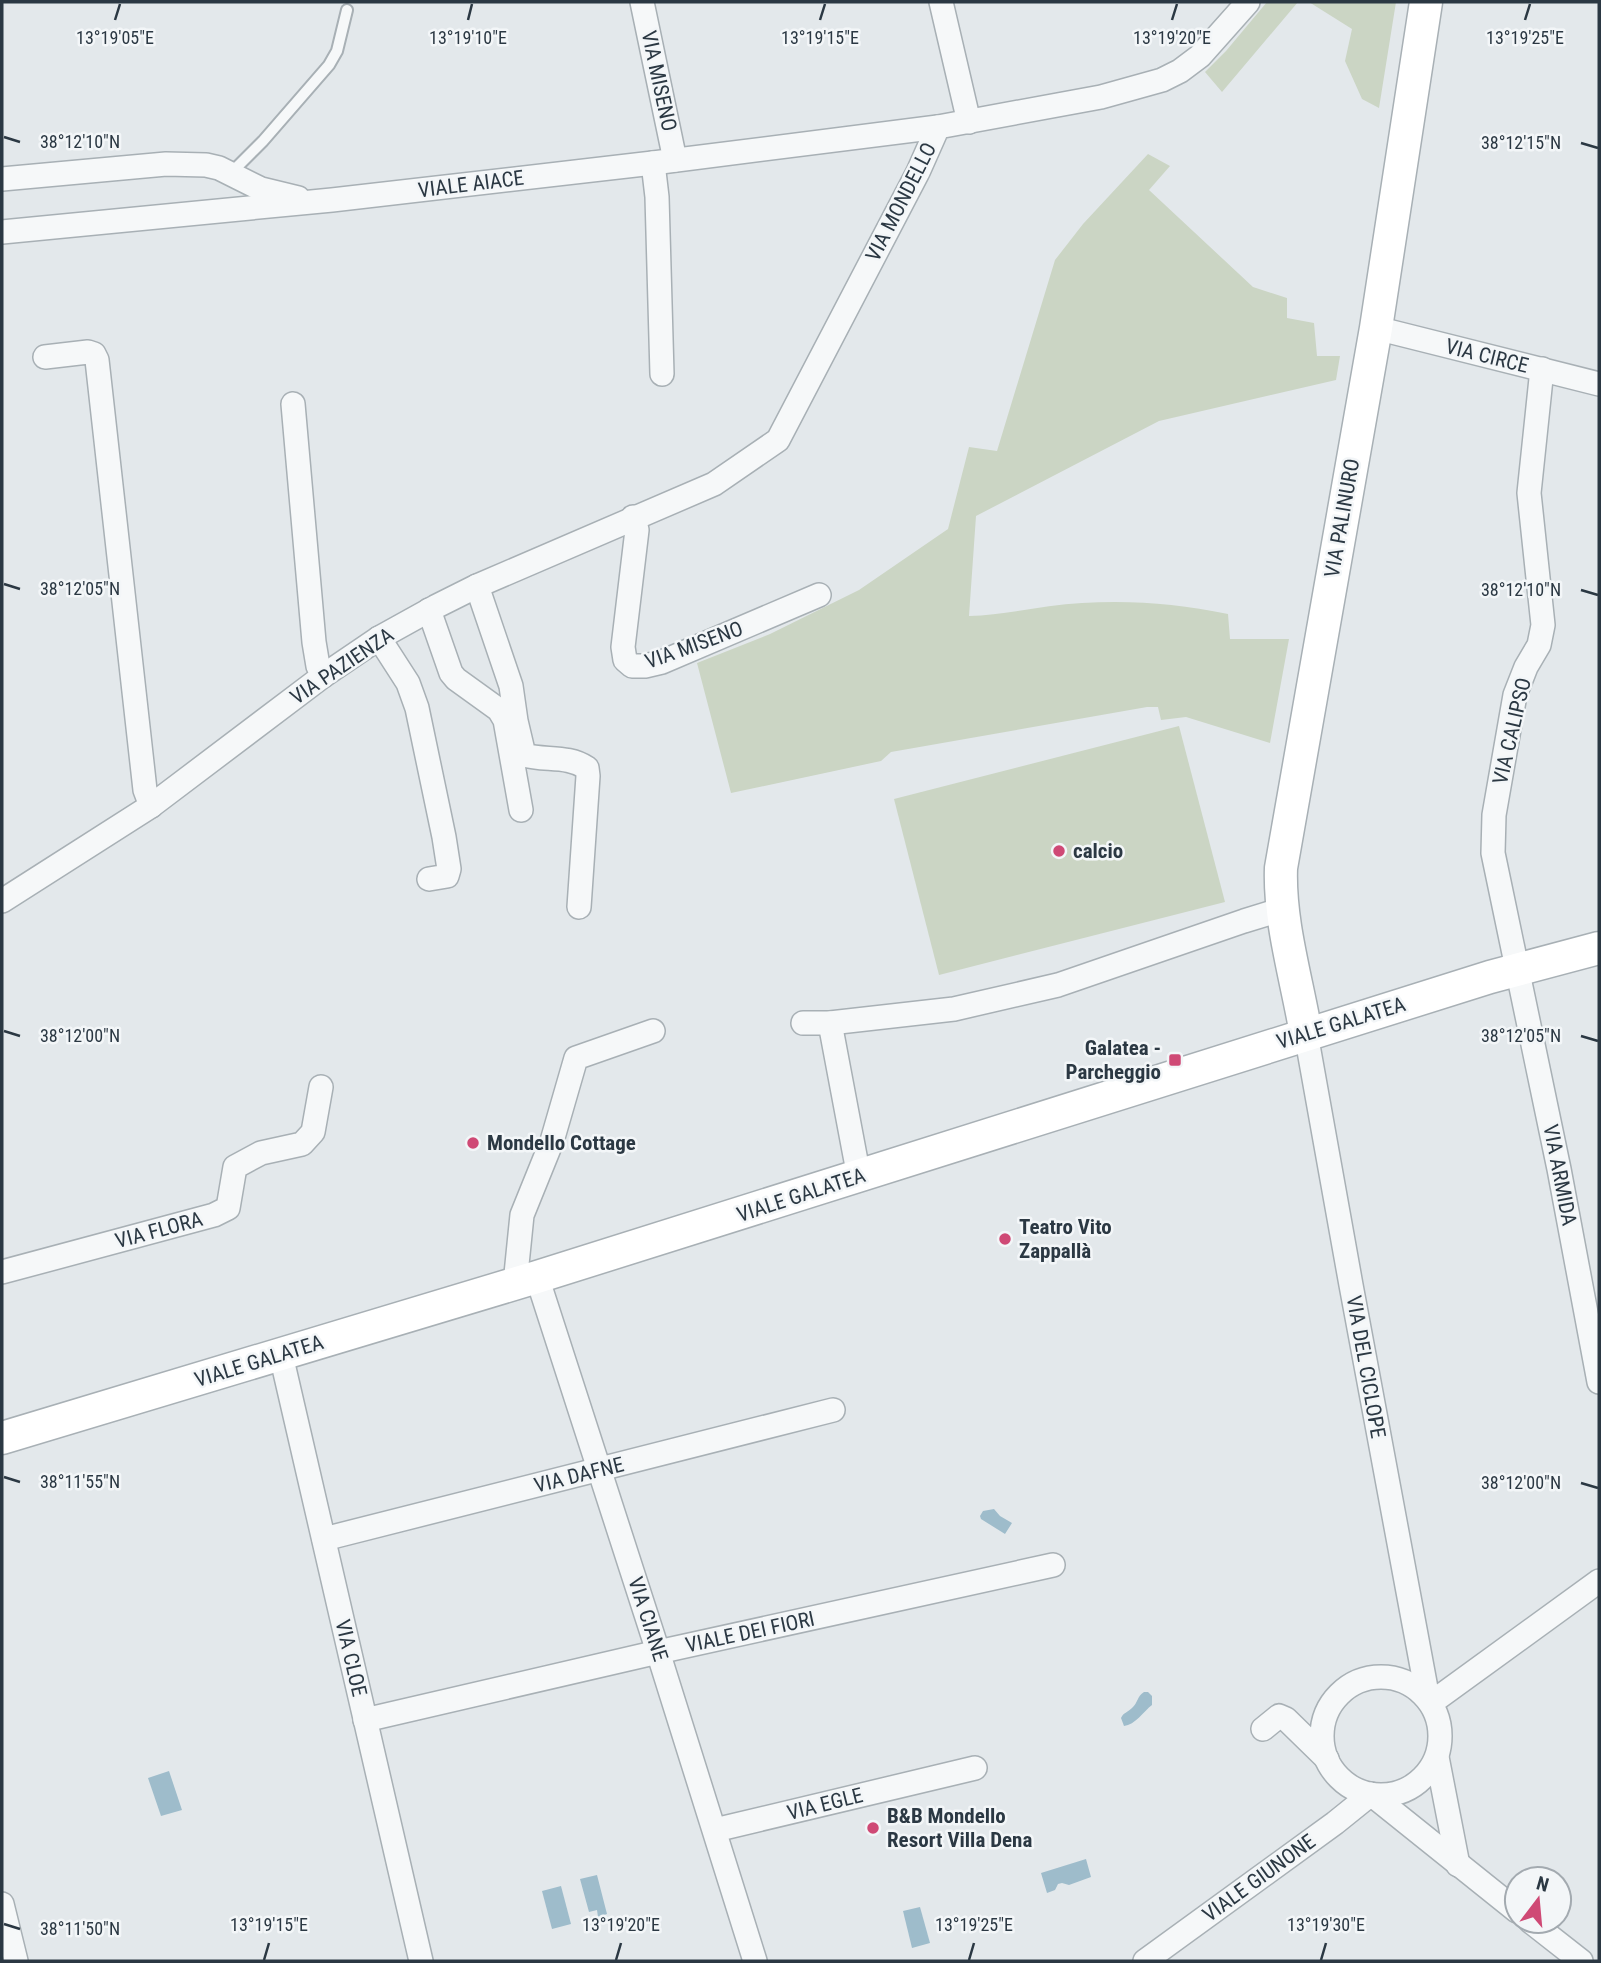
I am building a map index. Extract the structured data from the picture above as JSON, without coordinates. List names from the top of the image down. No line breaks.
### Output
{"streets":{"main road":["VIA PALINURO","VIALE GALATEA"],"street":["VIA MISENO","VIALE AIACE","VIA MONDELLO","VIA CIRCE","VIA PAZIENZA","VIA CALIPSO","VIA ARMIDA","VIA FLORA","VIA DEL CICLOPE","VIA DAFNE","VIA CIANE","VIALE DEI FIORI","VIA CLOE","VIA EGLE","VIALE GIUNONE"]},"crossings":[["VIA MISENO","VIALE AIACE"],["VIA MISENO","VIA PAZIENZA"],["VIALE AIACE","VIA MONDELLO"],["VIA MONDELLO","VIA PAZIENZA"],["VIA CIRCE","VIA PALINURO"],["VIA CIRCE","VIA CALIPSO"],["VIA PALINURO","VIALE GALATEA"],["VIA PALINURO","VIA DEL CICLOPE"],["VIA CALIPSO","VIALE GALATEA"],["VIA CALIPSO","VIA ARMIDA"],["VIALE GALATEA","VIA ARMIDA"],["VIALE GALATEA","VIA DEL CICLOPE"],["VIALE GALATEA","VIA CIANE"],["VIALE GALATEA","VIA CLOE"],["VIA DEL CICLOPE","VIALE GIUNONE"],["VIA DAFNE","VIA CIANE"],["VIA DAFNE","VIA CLOE"],["VIA CIANE","VIALE DEI FIORI"],["VIA CIANE","VIA EGLE"],["VIALE DEI FIORI","VIA CLOE"]],"places":{"other":["calcio","Mondello Cottage","Teatro Vito Zappallà","B&B Mondello Resort Villa Dena"],"transit":["Galatea - Parcheggio"]},"north":"top","coordinates":["13°19'05\"E","13°19'10\"E","13°19'15\"E","13°19'20\"E","13°19'25\"E","38°12'10\"N","38°12'15\"N","38°12'05\"N","38°12'00\"N","38°11'55\"N","13°19'30\"E","38°11'50\"N"]}
